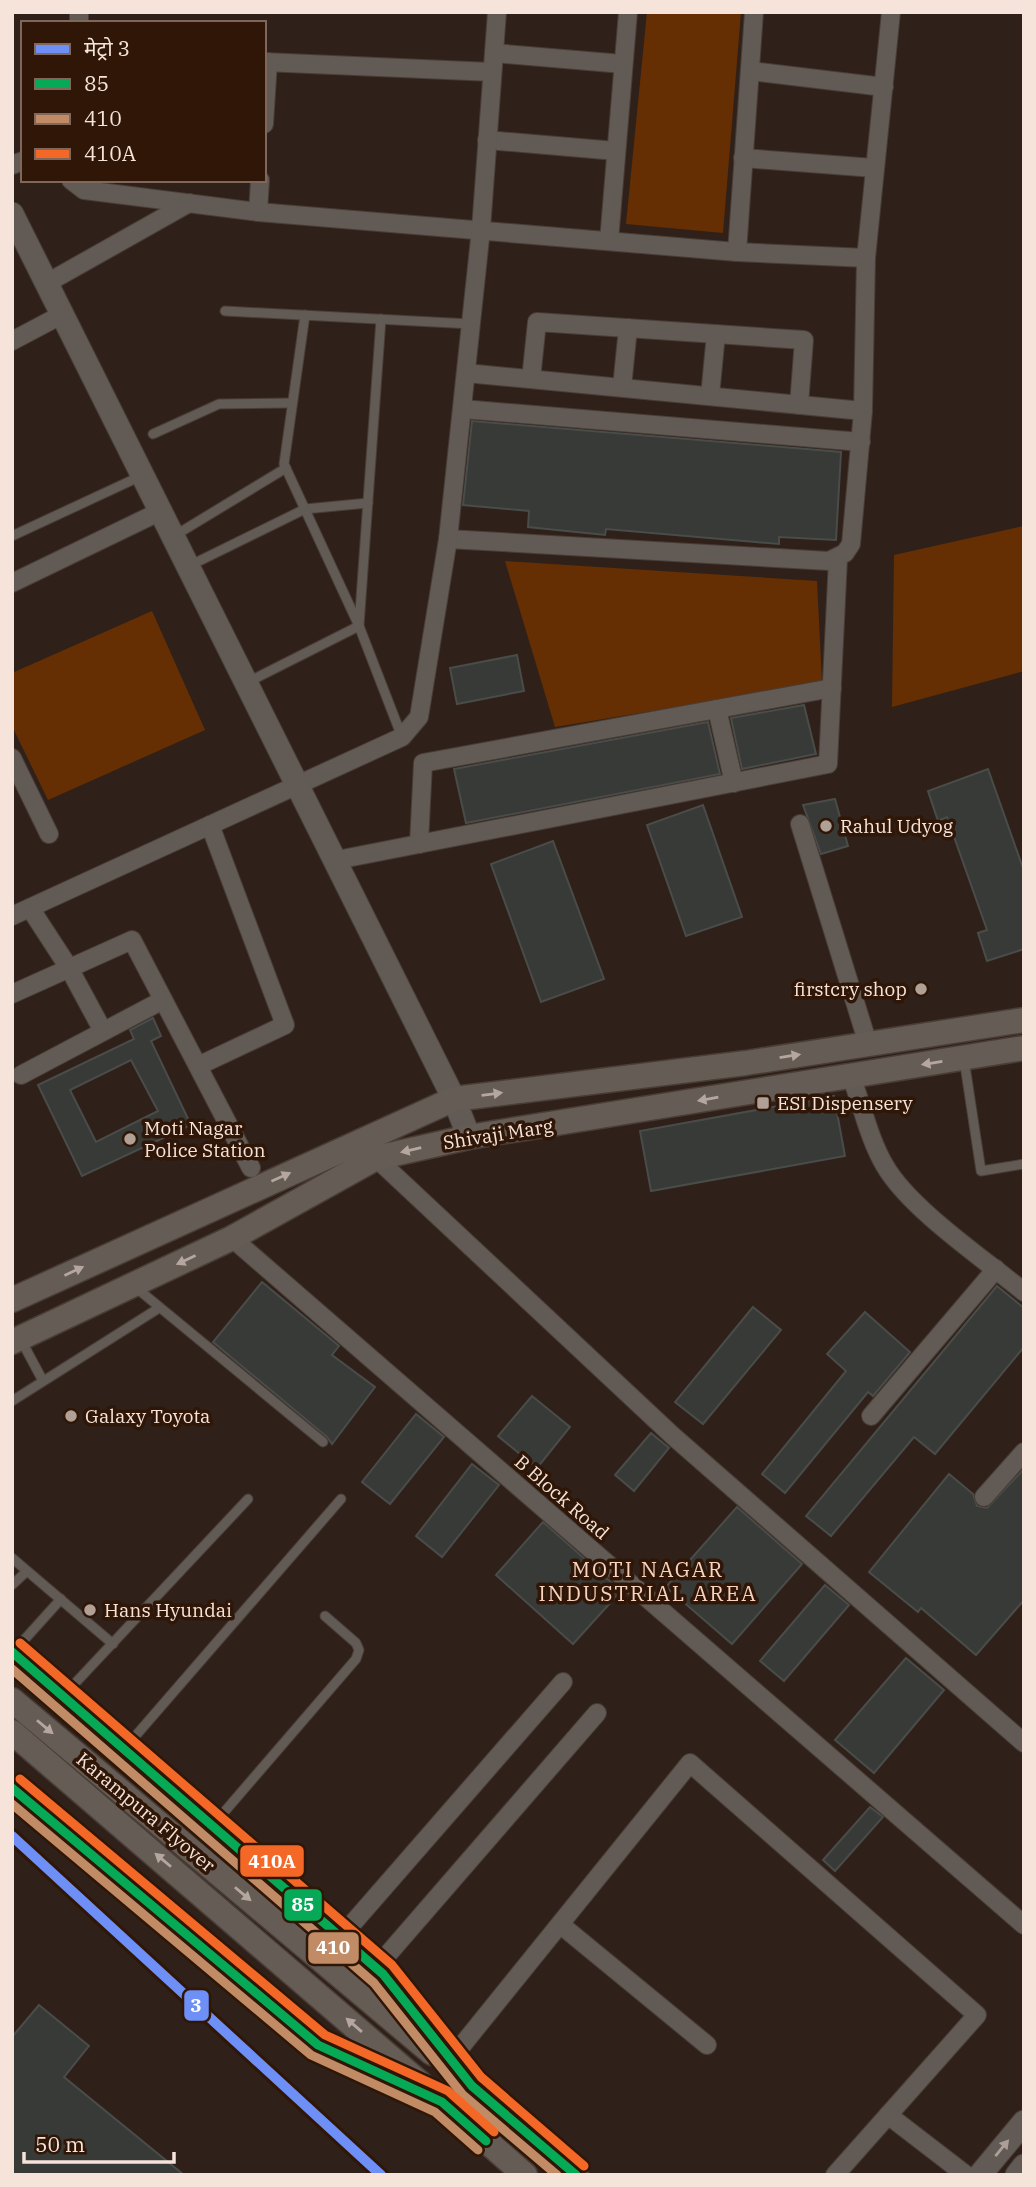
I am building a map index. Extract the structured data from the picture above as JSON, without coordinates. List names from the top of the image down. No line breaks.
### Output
{"streets":{"main road":["Shivaji Marg","Karampura Flyover"],"street":["B Block Road"]},"crossings":[["Shivaji Marg","B Block Road"]],"districts":["MOTI NAGAR INDUSTRIAL AREA"],"places":{"other":["Rahul Udyog","firstcry shop","Moti Nagar Police Station","Galaxy Toyota","Hans Hyundai"],"transit":["ESI Dispensery"]},"lines":["transit line 410A","transit line 85","transit line 410","metro line 3"],"legend":["मेट्रो 3","85","410","410A"],"scale_bar":"50 m"}
